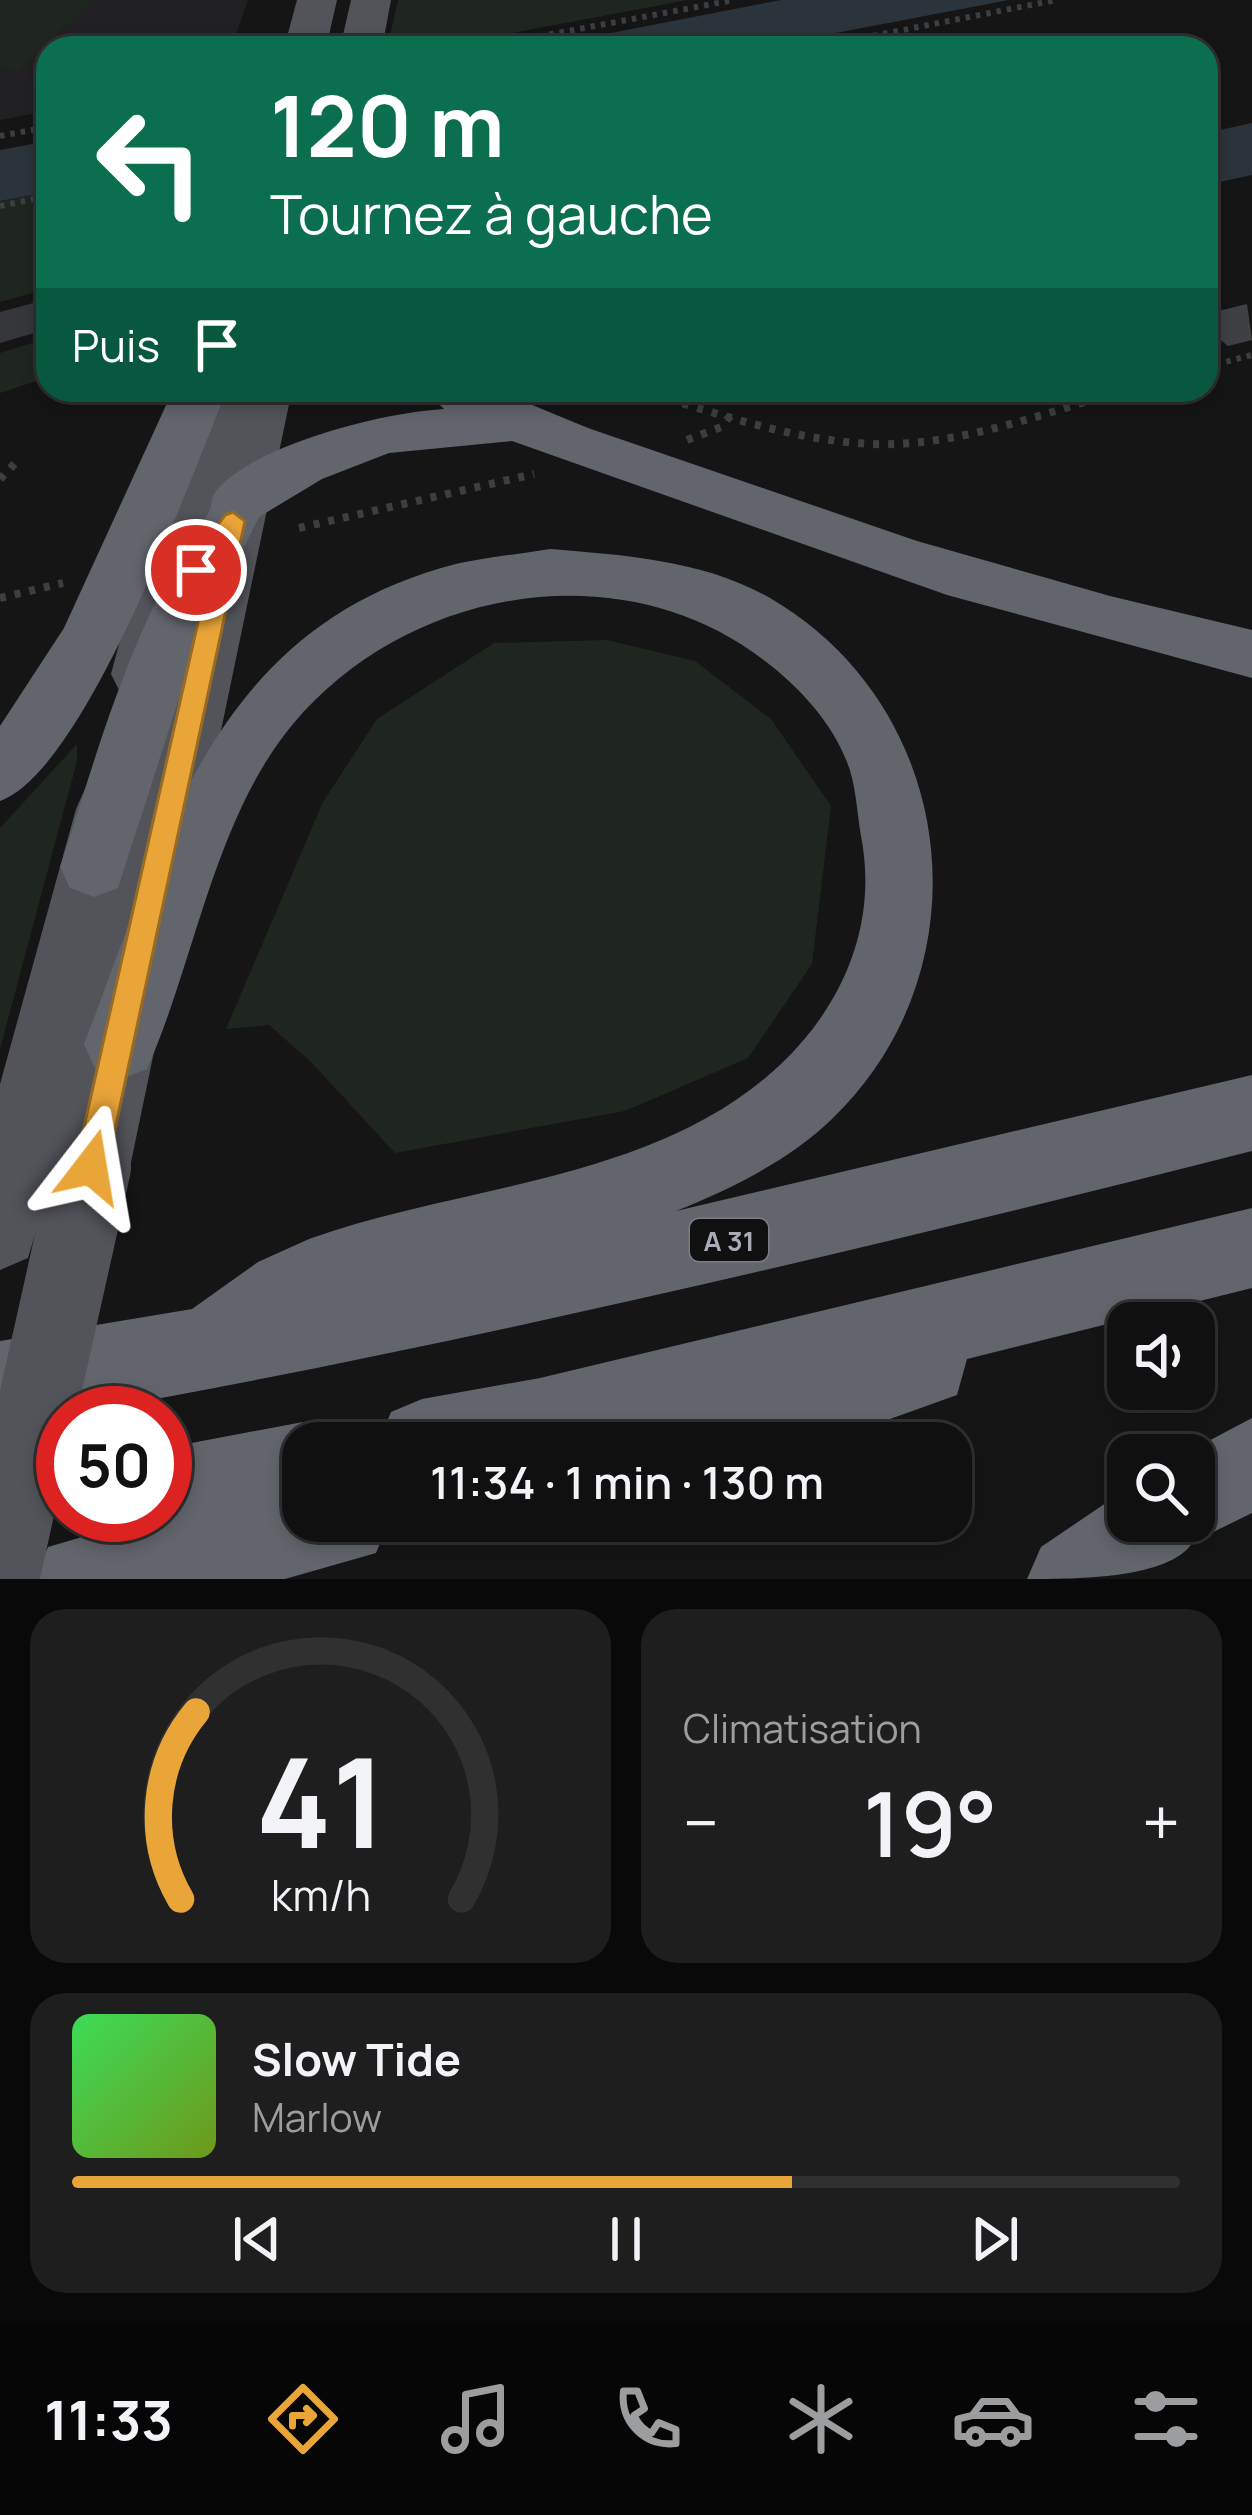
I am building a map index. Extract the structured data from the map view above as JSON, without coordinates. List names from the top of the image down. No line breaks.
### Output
{"streets":{"highway":["A 31"]},"page":{"turn":["120 m","Tournez à gauche"],"then":"Puis","limit":"50","trip":"11:34 · 1 min · 130 m","tile":"Climatisation","heat":["−","19°","+"],"song":["Slow Tide","Marlow"],"tabs":"11:33","gauge":["41","km/h"]}}
